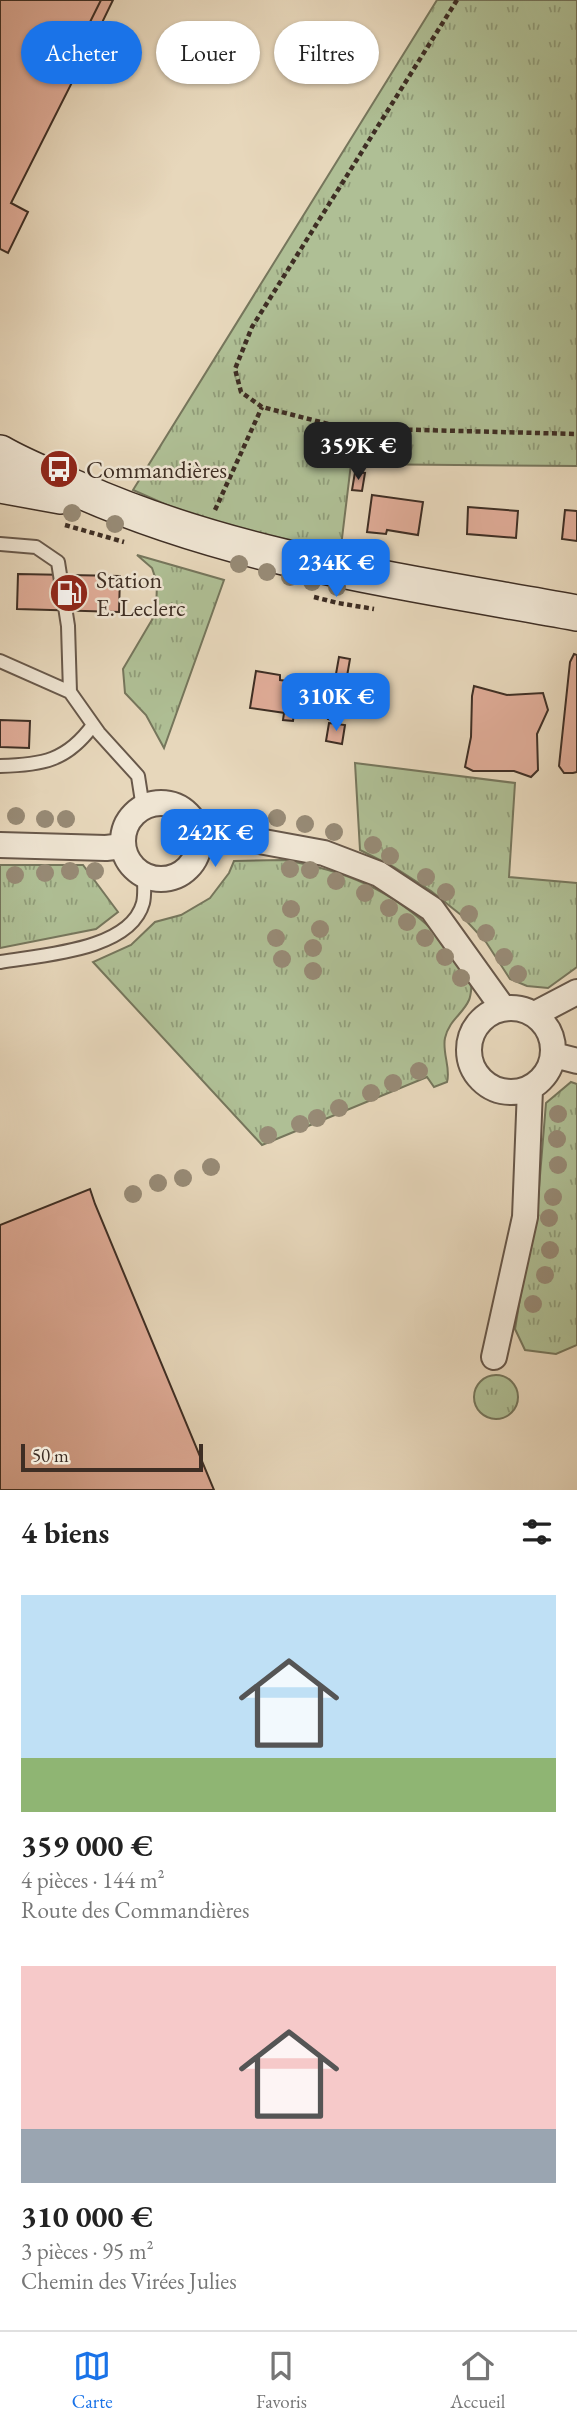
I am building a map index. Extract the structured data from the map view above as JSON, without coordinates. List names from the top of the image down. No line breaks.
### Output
{"places":{"bus stop":["Commandières"],"fuel station":["Station E. Leclerc"]},"scale_bar":"50 m","page":{"chip":["Acheter","Louer","Filtres"],"price":["359K €","234K €","310K €","242K €"],"scale":"50 m","heading":"4 biens","list":[{"name":"359 000 €","note":"4 pièces · 144 m² · Route des Commandières"},{"name":"310 000 €","note":"3 pièces · 95 m² · Chemin des Virées Julies"}],"tabs":["Carte","Favoris","Accueil"]}}
